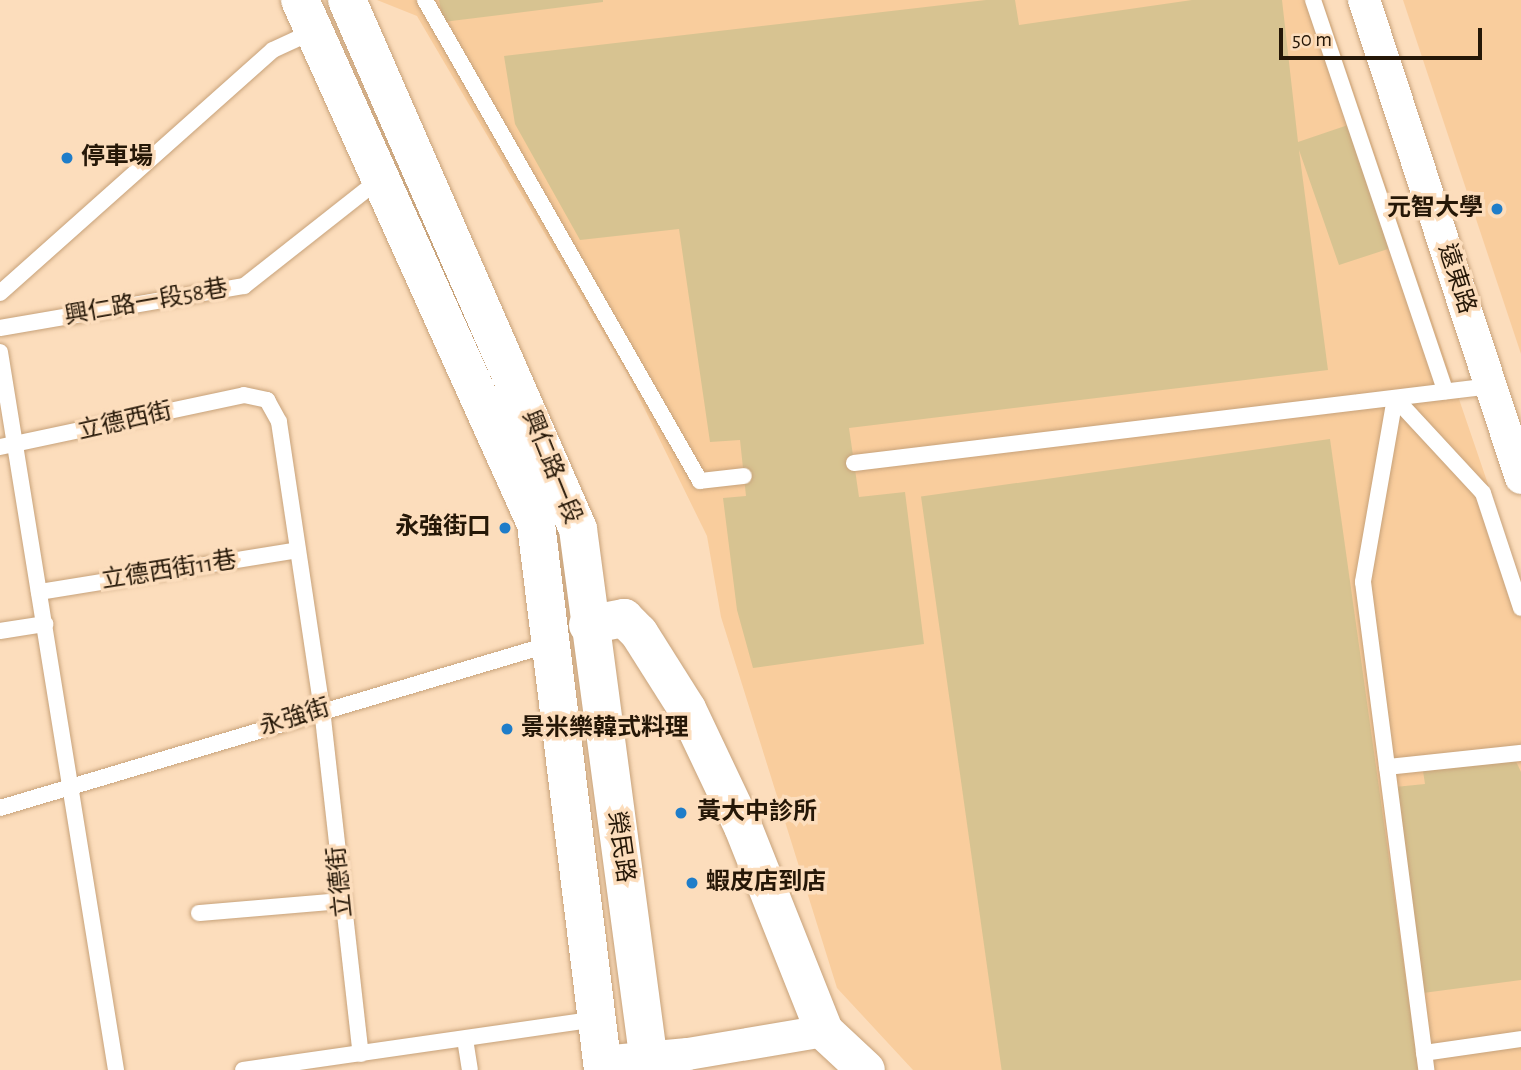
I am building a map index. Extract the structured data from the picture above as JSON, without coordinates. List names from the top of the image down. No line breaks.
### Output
{"streets":{"street":["遠東路","興仁路一段","榮民路"],"lane":["興仁路一段58巷","立德西街","立德西街11巷","永強街","立德街"]},"crossings":[["興仁路一段58巷","興仁路一段"],["立德西街","立德西街11巷"],["立德西街","永強街"],["立德西街","立德街"],["興仁路一段","永強街"],["興仁路一段","榮民路"],["永強街","榮民路"],["永強街","立德街"]],"places":["停車場","元智大學","永強街口","景米樂韓式料理","黃大中診所","蝦皮店到店"],"scale_bar":"50 m"}
